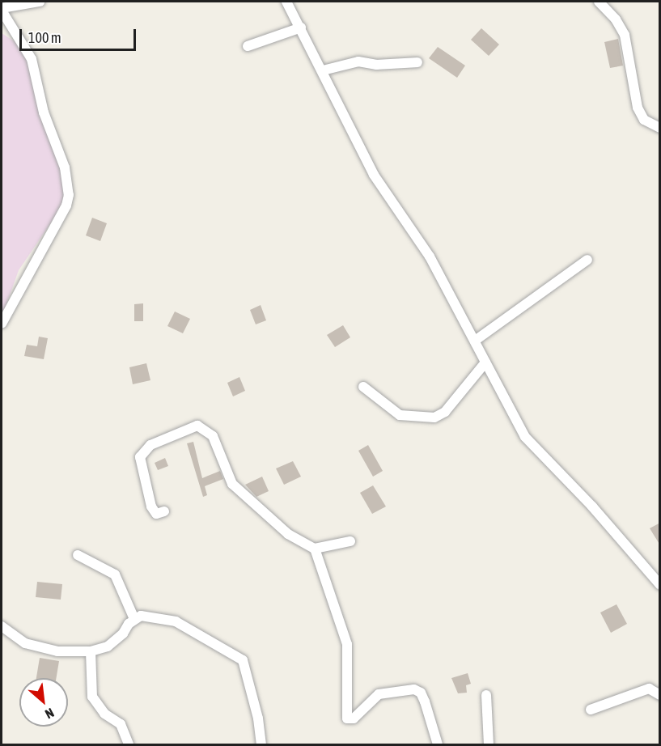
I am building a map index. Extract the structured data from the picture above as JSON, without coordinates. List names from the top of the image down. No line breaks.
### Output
{"scale_bar":"100 m","north":"bottom right"}
